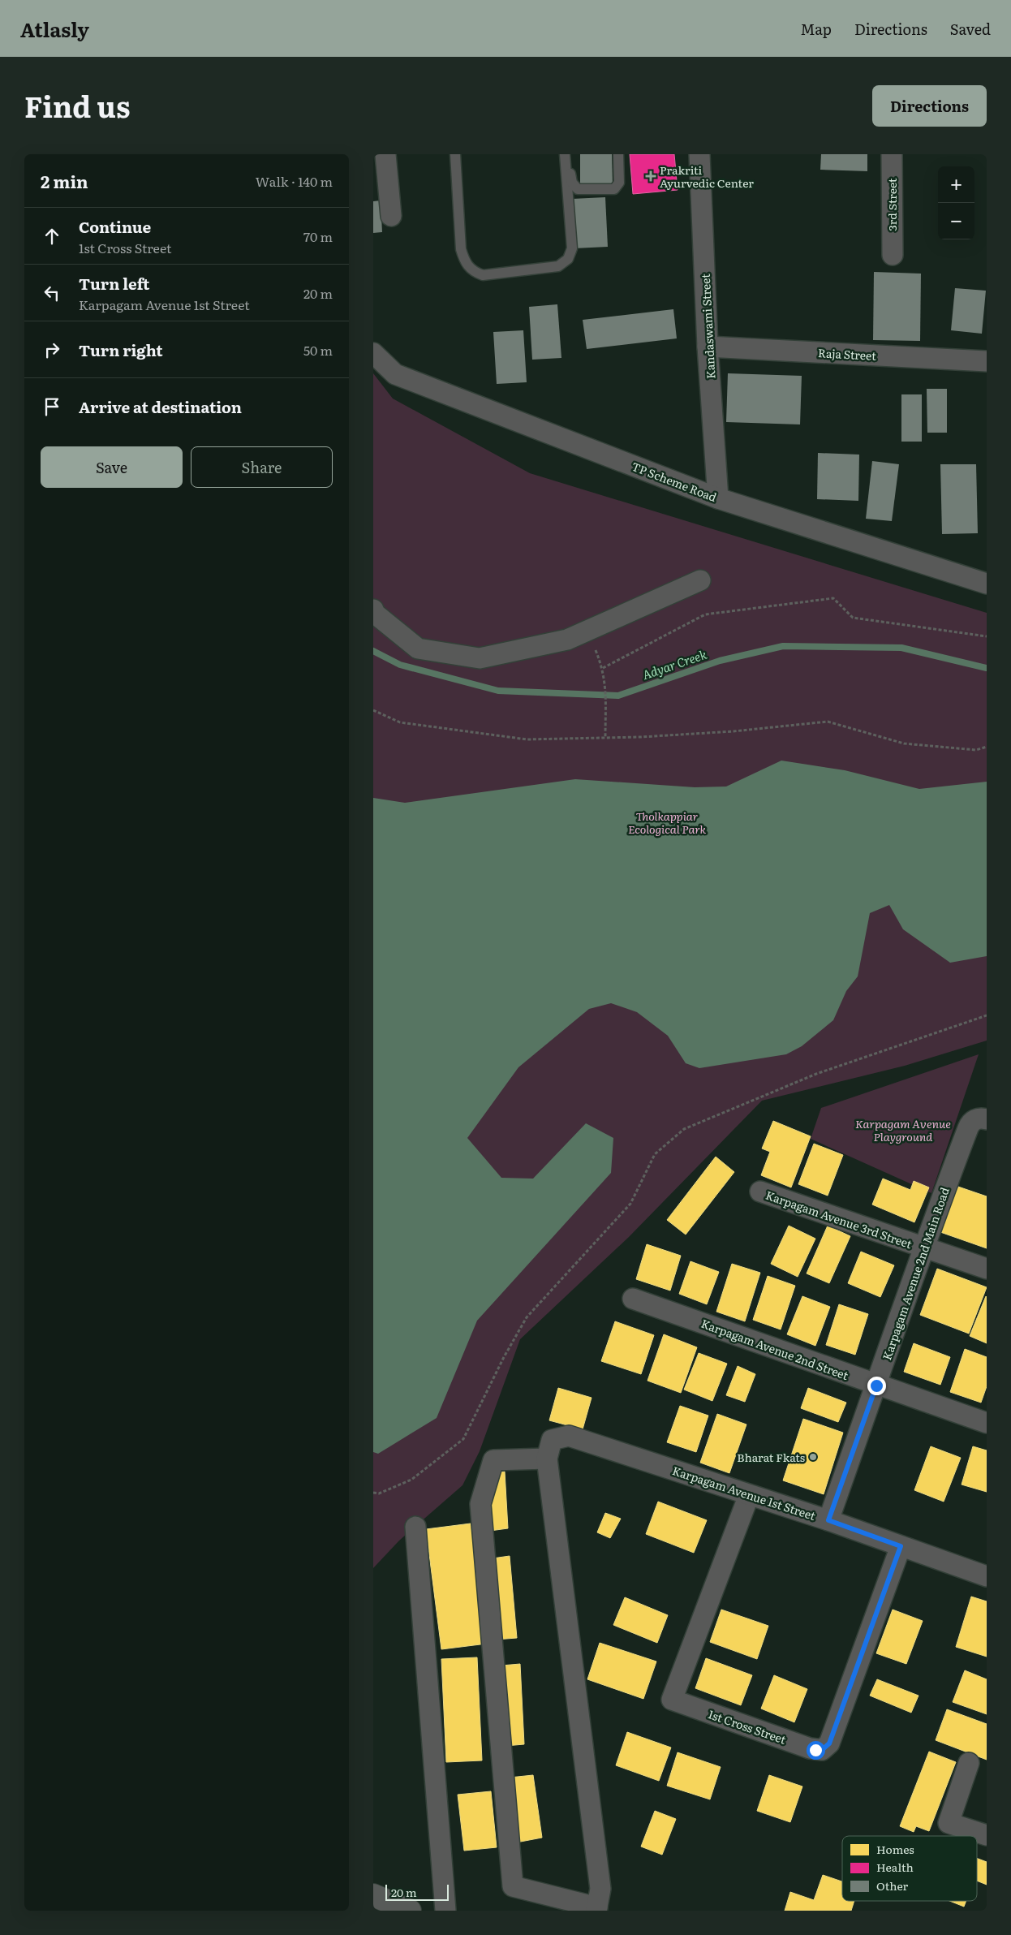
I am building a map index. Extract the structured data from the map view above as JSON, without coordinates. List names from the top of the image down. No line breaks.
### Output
{"streets":{"street":["3rd Street","Kandaswami Street","Raja Street","TP Scheme Road","Karpagam Avenue 3rd Street","Karpagam Avenue 2nd Main Road","Karpagam Avenue 2nd Street","Karpagam Avenue 1st Street","1st Cross Street"]},"crossings":[["Kandaswami Street","Raja Street"],["Kandaswami Street","TP Scheme Road"],["Karpagam Avenue 3rd Street","Karpagam Avenue 2nd Main Road"],["Karpagam Avenue 2nd Main Road","Karpagam Avenue 2nd Street"],["Karpagam Avenue 2nd Main Road","Karpagam Avenue 1st Street"],["Karpagam Avenue 1st Street","1st Cross Street"]],"water":["Adyar Creek"],"parks":["Tholkappiar Ecological Park","Karpagam Avenue Playground"],"places":{"health":["Prakriti Ayurvedic Center"],"other":["Bharat Fkats"]},"legend":["Homes","Health","Other"],"scale_bar":"20 m","page":{"header":"Atlasly","nav":["Map","Directions","Saved"],"title":"Find us","buttons":["Directions",["Save","Share"]],"heading":["2 min","Walk · 140 m"],"map_buttons":["+","−"],"list":[["Continue","1st Cross Street","70 m"],["Turn left","Karpagam Avenue 1st Street","20 m"],["Turn right","50 m"],"Arrive at destination"],"scale":"20 m"}}
